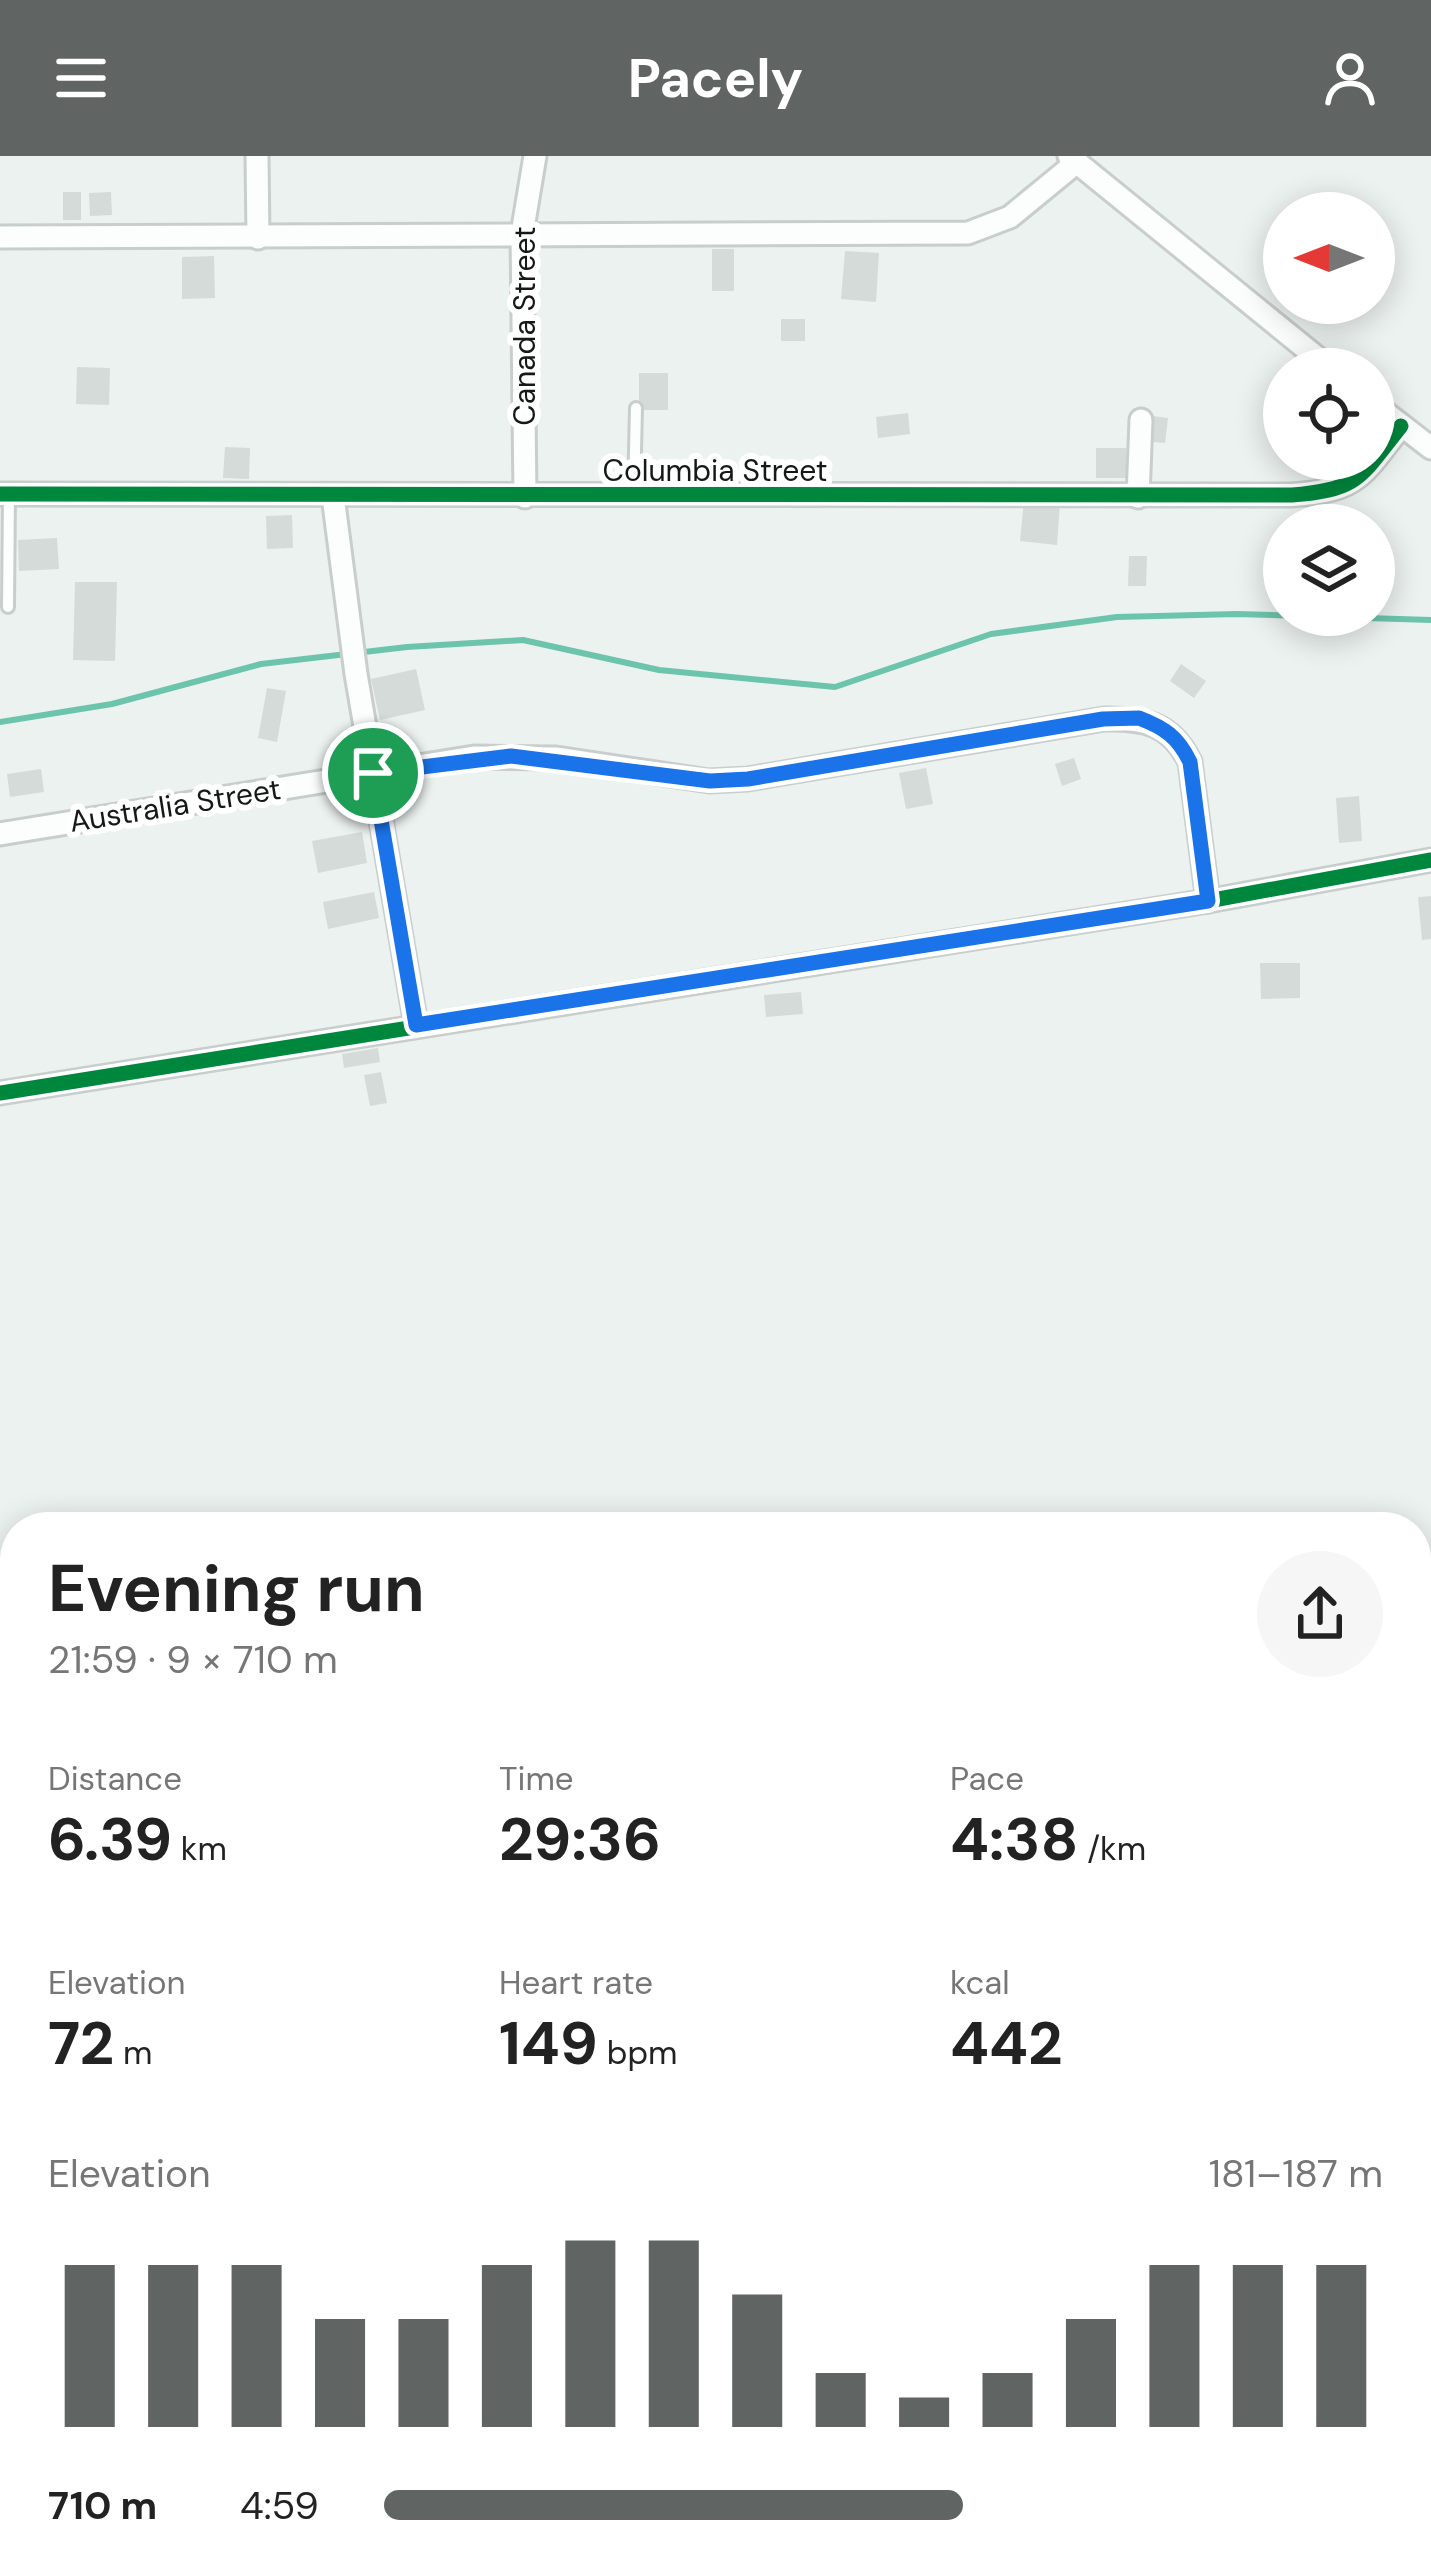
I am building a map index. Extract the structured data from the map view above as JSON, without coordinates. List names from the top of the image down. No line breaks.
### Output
{"streets":{"street":["Canada Street","Columbia Street","Australia Street"]},"crossings":[["Canada Street","Columbia Street"]],"north":"left","page":{"header":"Pacely","heading":["Evening run","21:59 · 9 × 710 m"],"stats":[["Distance","6.39 km"],["Time","29:36"],["Pace","4:38 /km"],["Elevation","72 m"],["Heart rate","149 bpm"],["kcal","442"]],"chart":["Elevation","181–187 m"],"list":[{"name":"710 m","note":"4:59"}]}}
